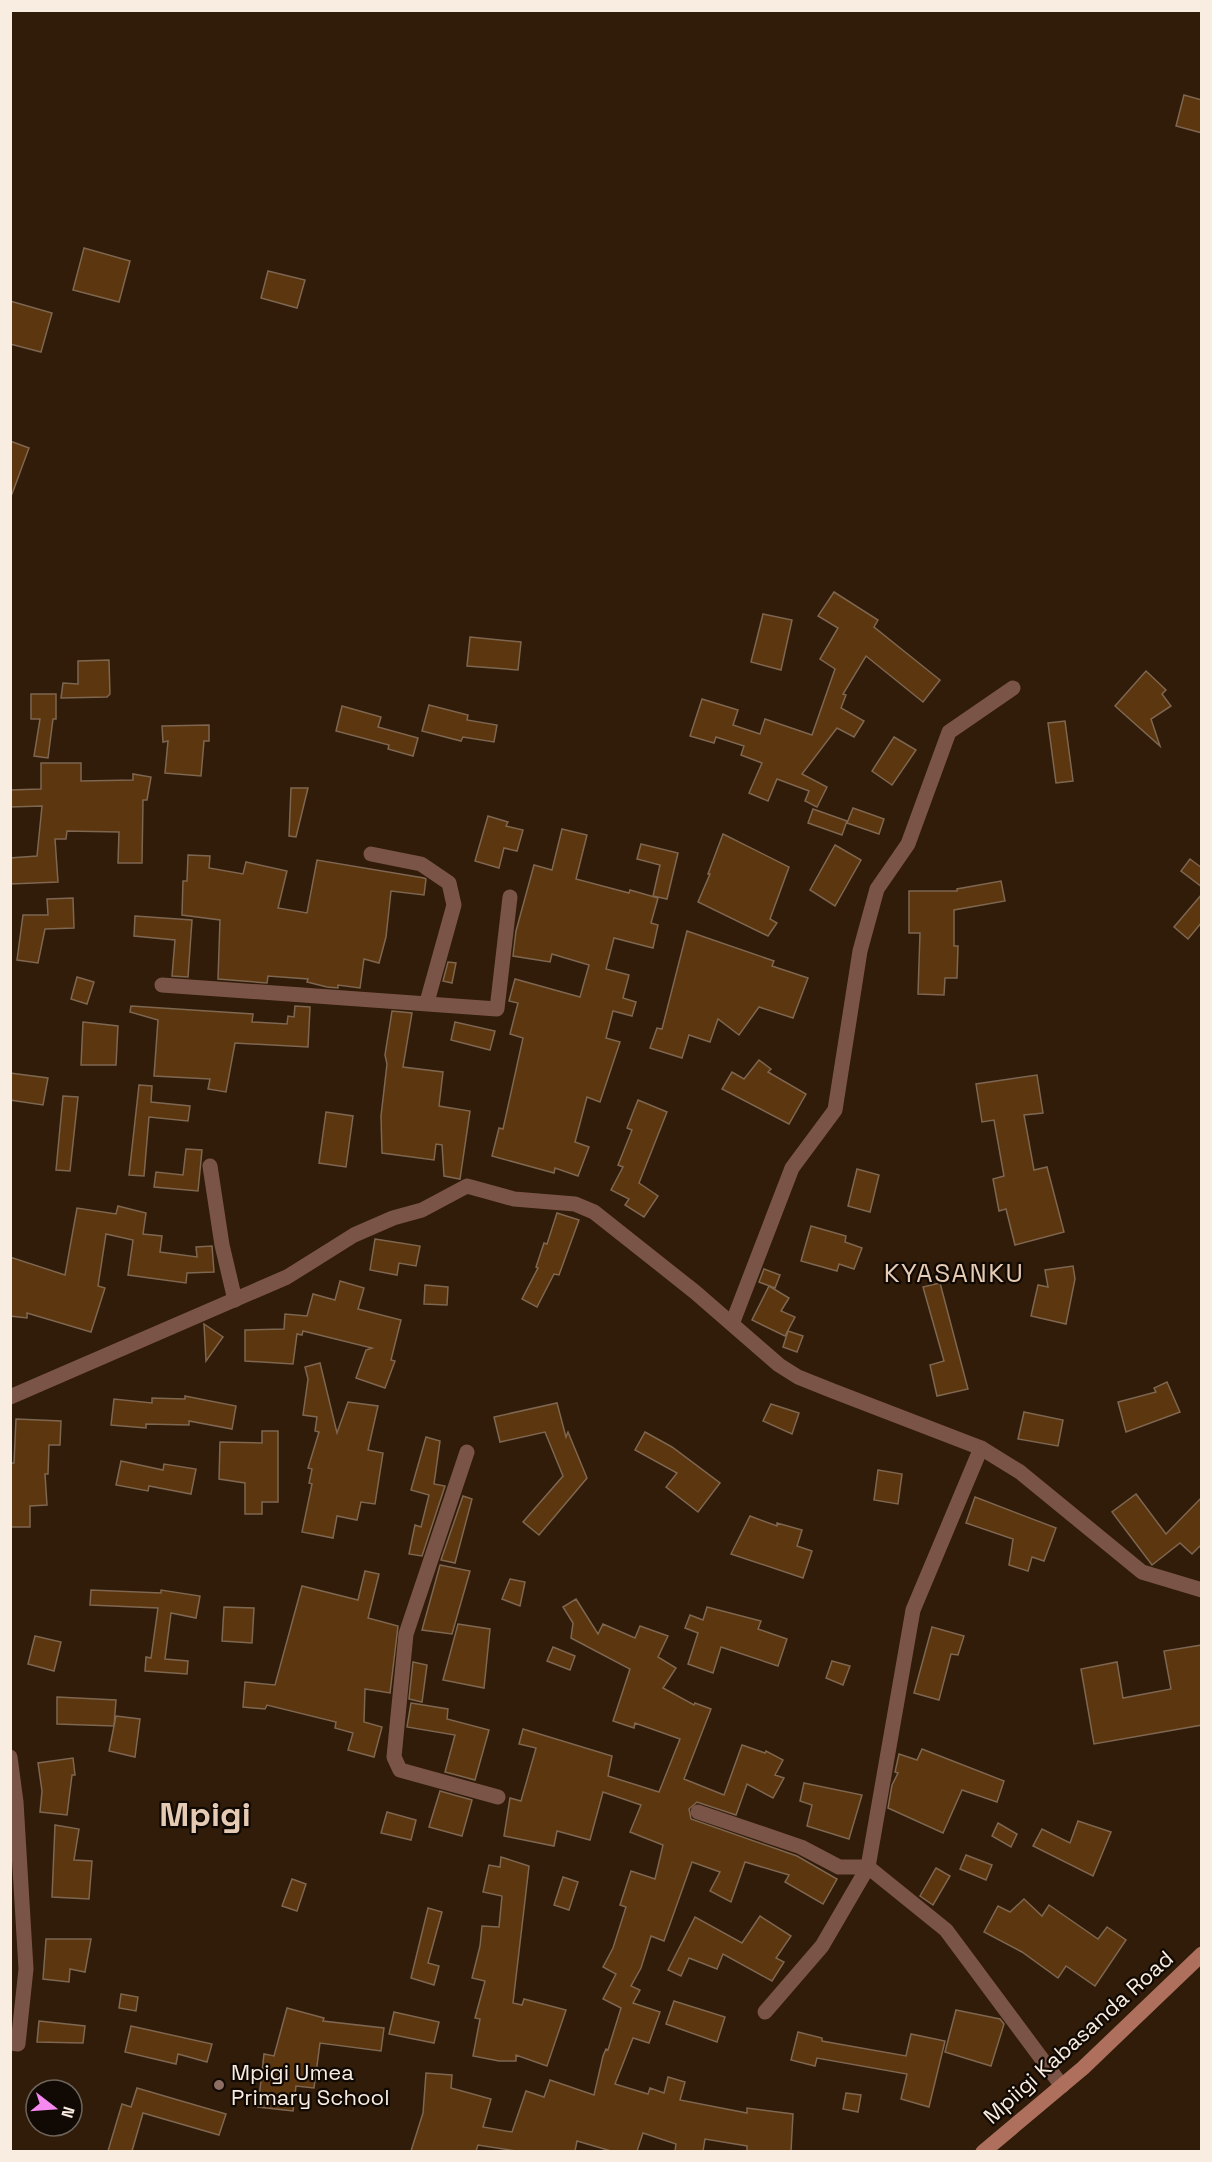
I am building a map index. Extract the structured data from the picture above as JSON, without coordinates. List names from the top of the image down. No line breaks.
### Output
{"streets":{"main road":["Mpiigi Kabasanda Road"]},"districts":["KYASANKU","Mpigi"],"places":["Mpigi Umea Primary School"],"north":"right"}
